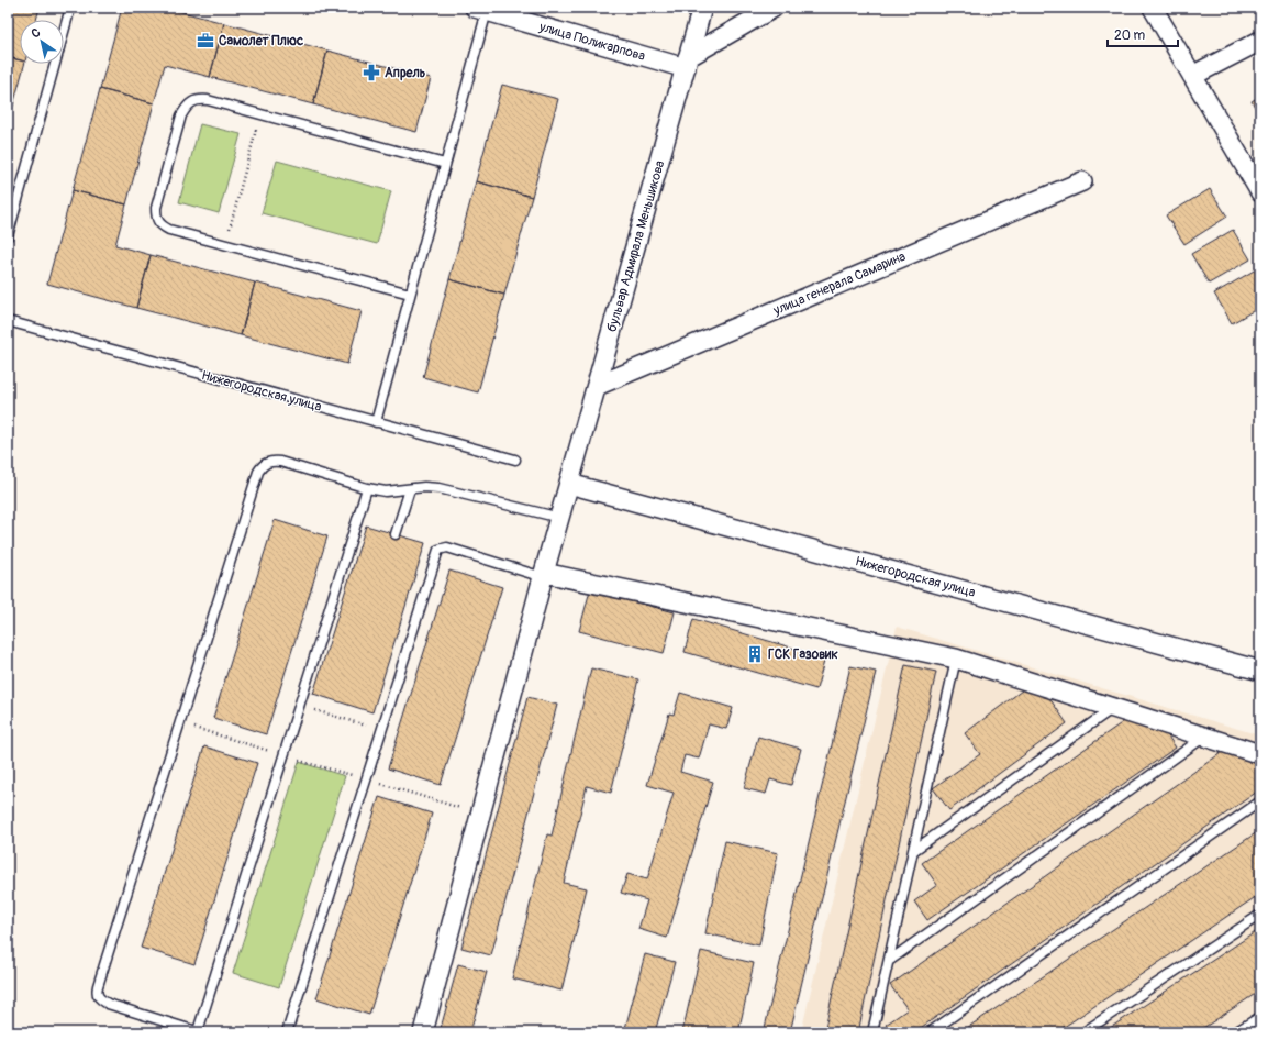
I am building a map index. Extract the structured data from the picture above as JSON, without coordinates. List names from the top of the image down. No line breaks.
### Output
{"streets":{"street":["улица Поликарпова","бульвар Адмирала Меньшикова","улица генерала Самарина","Нижегородская улица"]},"crossings":[["улица Поликарпова","бульвар Адмирала Меньшикова"],["бульвар Адмирала Меньшикова","улица генерала Самарина"],["бульвар Адмирала Меньшикова","Нижегородская улица"]],"places":{"office":["Самолет Плюс"],"pharmacy":["Апрель"],"building":["ГСК Газовик"]},"scale_bar":"20 m","north":"top left"}
